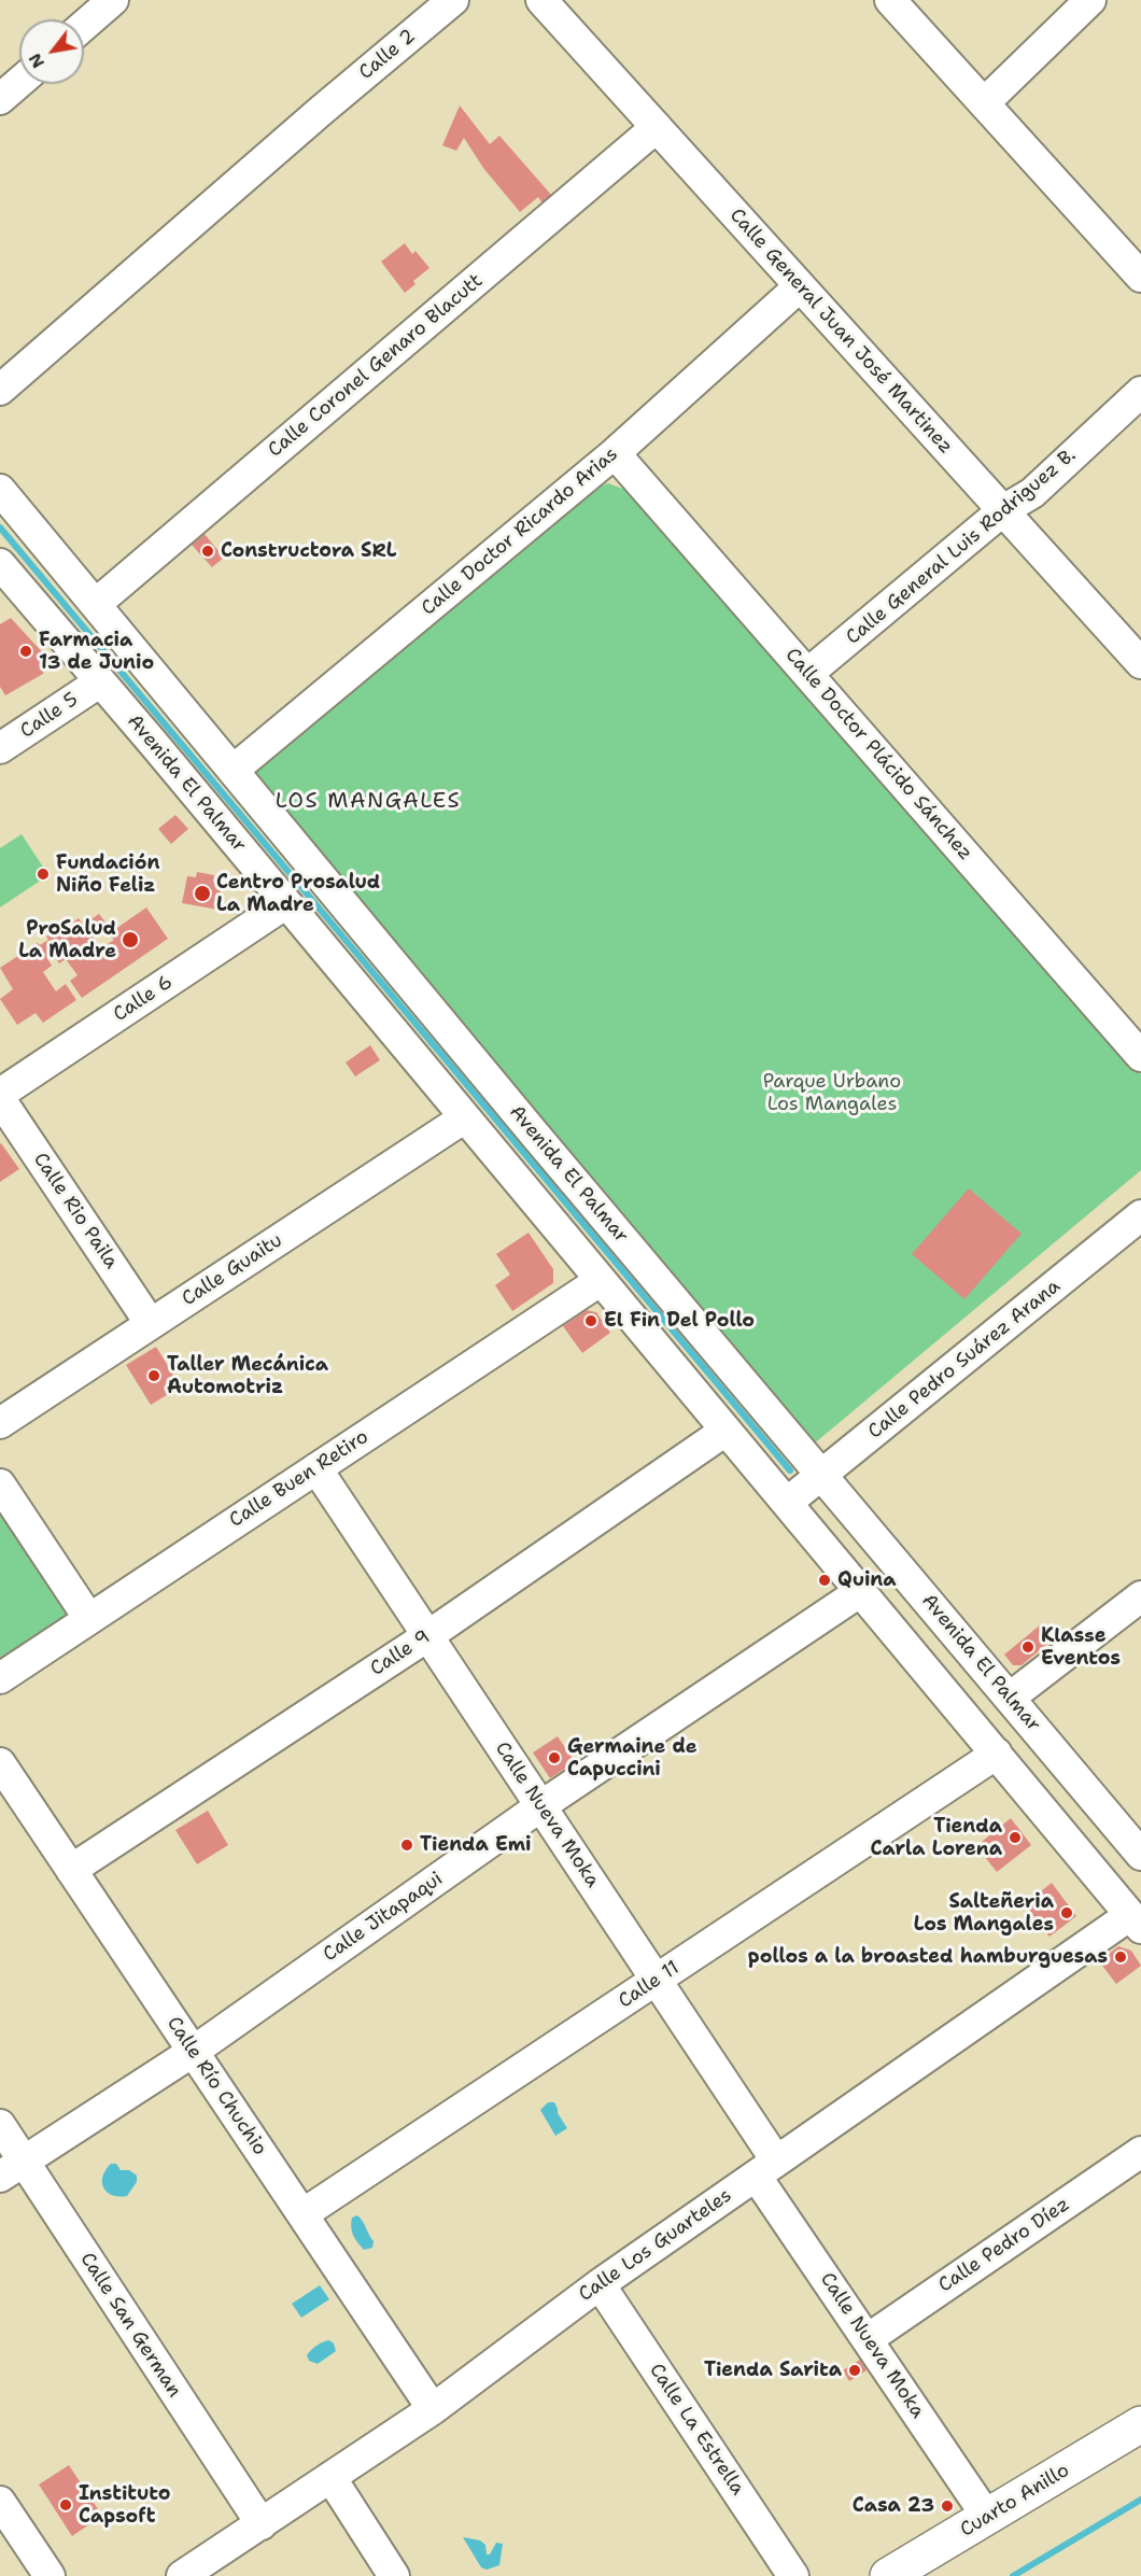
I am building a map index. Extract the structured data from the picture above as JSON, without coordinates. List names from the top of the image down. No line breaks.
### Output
{"streets":{"highway":["Cuarto Anillo"],"street":["Calle 2","Calle General Juan José Martinez","Calle Coronel Genaro Blacutt","Calle Doctor Ricardo Arias","Calle General Luis Rodriguez B.","Calle 5","Calle Doctor Plácido Sánchez","Avenida El Palmar","Calle 6","Calle Rio Paila","Calle Guaitu","Calle Pedro Suárez Arana","Calle Buen Retiro","Calle 9","Calle Nueva Moka","Calle Jitapaqui","Calle 11","Calle Río Chuchio","Calle Los Guarteles","Calle Pedro Díez","Calle San German","Calle La Estrella"]},"crossings":[["Calle General Juan José Martinez","Calle Coronel Genaro Blacutt"],["Calle General Juan José Martinez","Calle Doctor Ricardo Arias"],["Calle General Juan José Martinez","Calle General Luis Rodriguez B."],["Calle Coronel Genaro Blacutt","Avenida El Palmar"],["Calle Doctor Ricardo Arias","Calle Doctor Plácido Sánchez"],["Calle Doctor Ricardo Arias","Avenida El Palmar"],["Calle General Luis Rodriguez B.","Calle Doctor Plácido Sánchez"],["Calle 5","Avenida El Palmar"],["Avenida El Palmar","Calle 6"],["Avenida El Palmar","Calle Guaitu"],["Avenida El Palmar","Calle Pedro Suárez Arana"],["Avenida El Palmar","Calle Buen Retiro"],["Avenida El Palmar","Calle 9"],["Avenida El Palmar","Calle Jitapaqui"],["Avenida El Palmar","Calle 11"],["Avenida El Palmar","Calle Los Guarteles"],["Calle Rio Paila","Calle Guaitu"],["Calle Buen Retiro","Calle Nueva Moka"],["Calle 9","Calle Nueva Moka"],["Calle 9","Calle Río Chuchio"],["Calle Nueva Moka","Calle Jitapaqui"],["Calle Nueva Moka","Calle 11"],["Calle Nueva Moka","Calle Los Guarteles"],["Calle Nueva Moka","Calle Pedro Díez"],["Calle Nueva Moka","Cuarto Anillo"],["Calle Jitapaqui","Calle Río Chuchio"],["Calle Jitapaqui","Calle San German"],["Calle 11","Calle Río Chuchio"],["Calle Río Chuchio","Calle Los Guarteles"],["Calle Los Guarteles","Calle San German"],["Calle Los Guarteles","Calle La Estrella"]],"districts":["LOS MANGALES"],"parks":["Parque Urbano Los Mangales"],"places":["Constructora SRL","Farmacia 13 de Junio","Fundación Niño Feliz","Centro Prosalud La Madre","ProSalud La Madre","El Fin Del Pollo","Taller Mecánica Automotriz","Quina","Klasse Eventos","Germaine de Capuccini","Tienda Carla Lorena","Tienda Emi","Salteñeria Los Mangales","pollos a la broasted hamburguesas","Tienda Sarita","Instituto Capsoft","Casa 23"],"north":"bottom left"}
